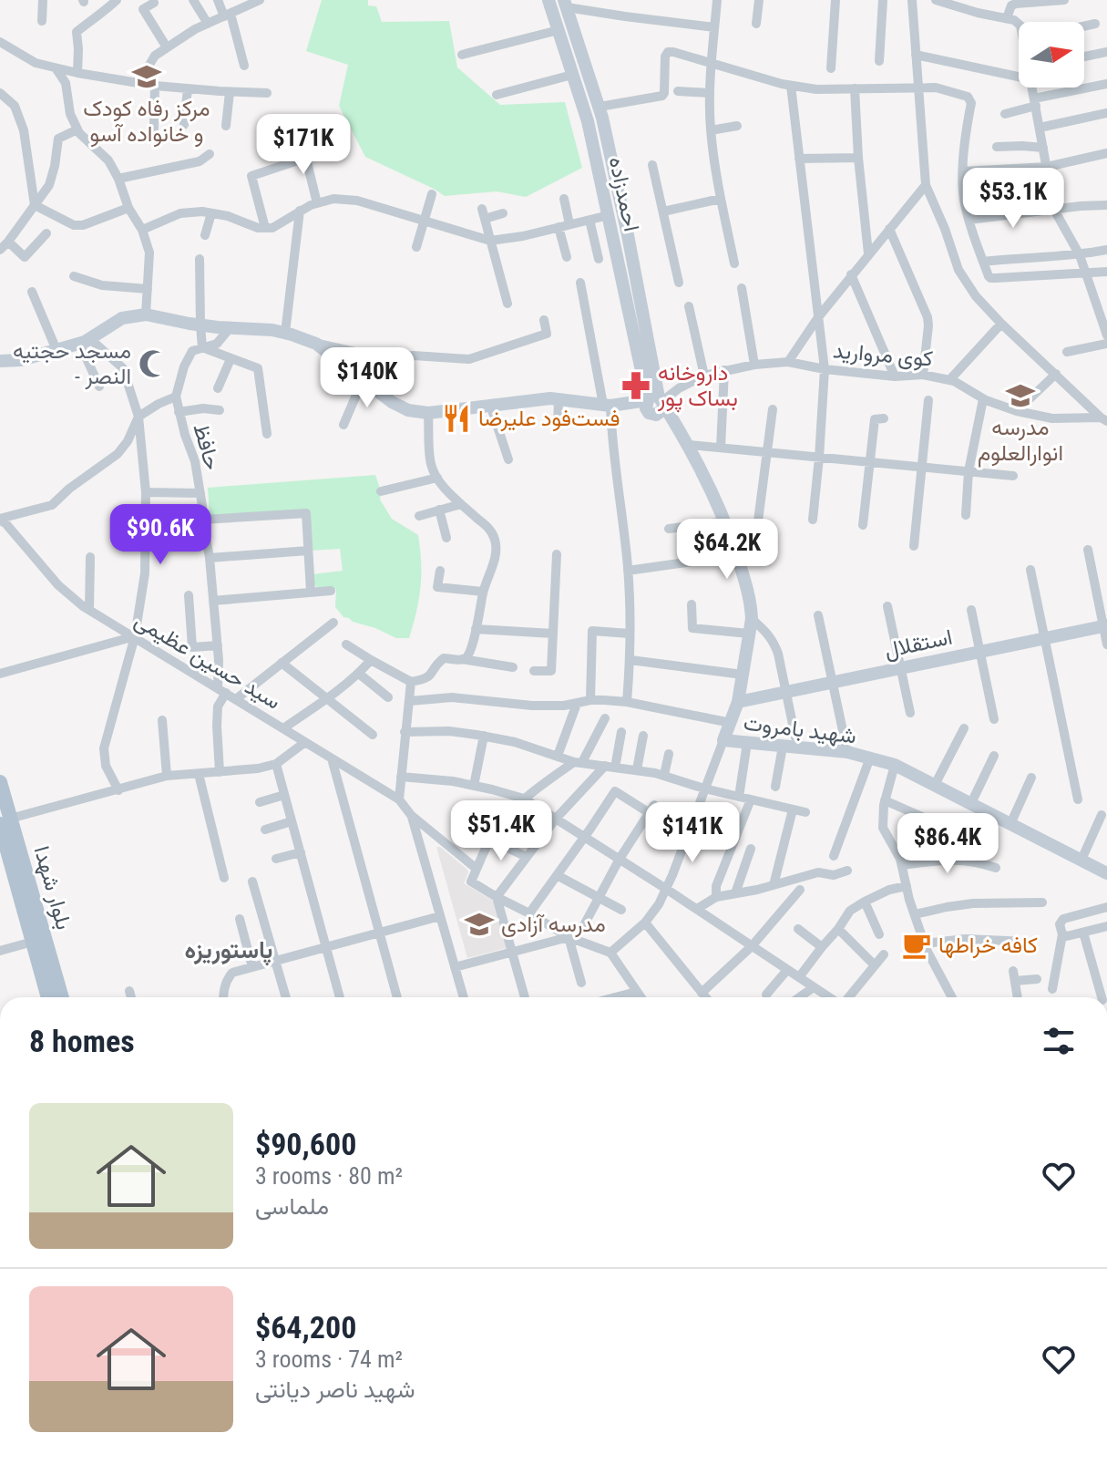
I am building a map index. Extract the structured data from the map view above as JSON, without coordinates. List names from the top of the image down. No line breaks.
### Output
{"streets":{"main road":["احمدزاده","استقلال","شهید بامروت","بلوار شهدا"],"street":["کوی مروارید","حافظ","سید حسین عظیمی"]},"crossings":[["احمدزاده","کوی مروارید"],["حافظ","سید حسین عظیمی"]],"districts":["پاستوریزه"],"places":{"school or university":["مرکز رفاه کودک و خانواده آسو","مدرسه انوارالعلوم","مدرسه آزادی"],"mosque":["مسجد حجتیه - النصر"],"pharmacy":["داروخانه بساک پور"],"restaurant":["فست‌فود علیرضا"],"cafe":["کافه خراطها"]},"north":"right","page":{"price":["$171K","$53.1K","$140K","$90.6K","$64.2K","$51.4K","$141K","$86.4K"],"heading":"8 homes","list":[{"name":"$90,600","note":"3 rooms · 80 m² · ملماسی"},{"name":"$64,200","note":"3 rooms · 74 m² · شهید ناصر دیانتی"}]}}
